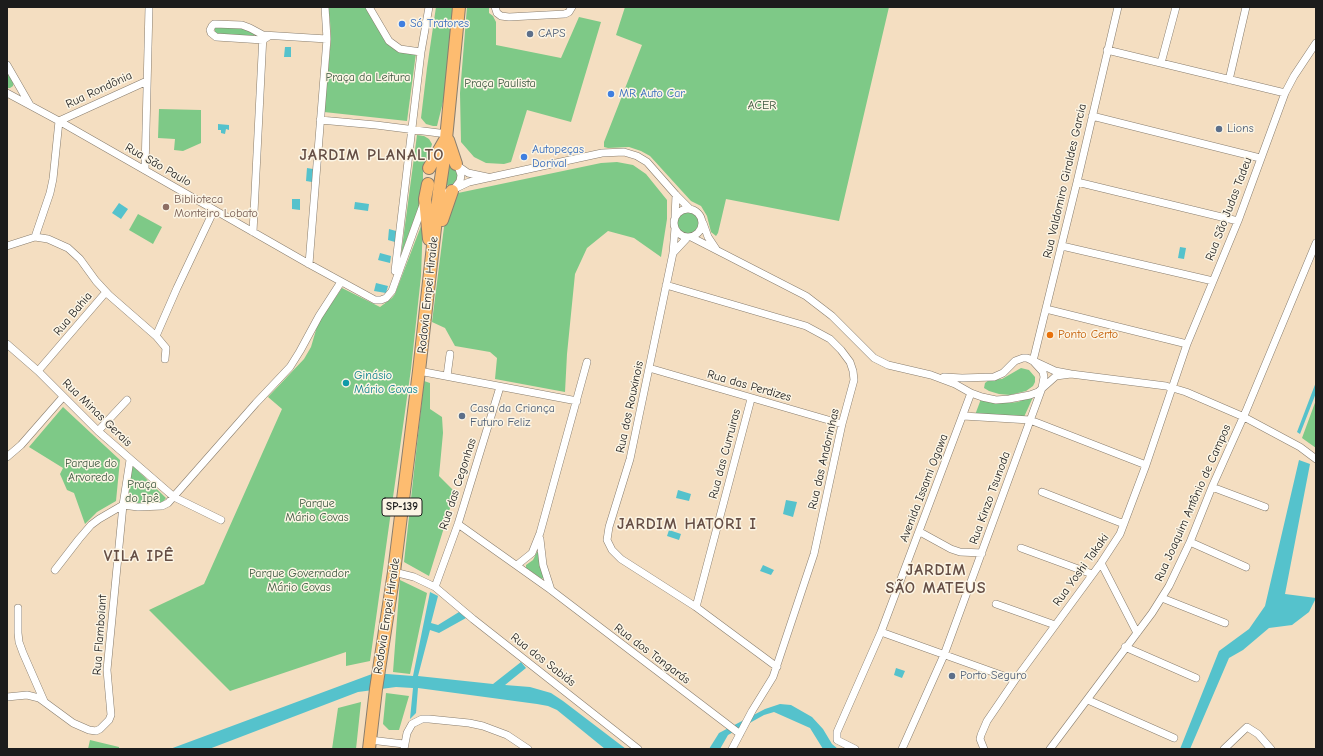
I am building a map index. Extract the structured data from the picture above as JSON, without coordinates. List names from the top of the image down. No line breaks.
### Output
{"streets":{"main road":["Rodovia Empei Hiraide","SP-139"],"street":["Rua Rondônia","Rua São Paulo","Rua Valdomiro Giraldes Garcia","Rua São Judas Tadeu","Rua Bahia","Rua das Perdizes","Rua dos Rouxinois","Rua Minas Gerais","Rua das Curruiras","Rua das Andorinhas","Rua das Cegonhas","Avenida Issami Ogawa","Rua Kinzo Tsunoda","Rua Joaquim Antônio de Campos","Rua Yoshi Takaki","Rua Flamboiant","Rua dos Tangarás","Rua dos Sabiás"]},"crossings":[["Rua Rondônia","Rua São Paulo"],["Rua Rondônia","Rua Bahia"],["Rua São Judas Tadeu","Rua Yoshi Takaki"],["Rodovia Empei Hiraide","Rua dos Sabiás"],["Rua Bahia","Rua Minas Gerais"],["Rua das Perdizes","Rua dos Rouxinois"],["Rua das Perdizes","Rua das Curruiras"],["Rua das Perdizes","Rua das Andorinhas"],["Rua dos Rouxinois","Rua das Curruiras"],["Rua dos Rouxinois","Rua das Andorinhas"],["Rua Minas Gerais","Rua Flamboiant"],["Rua das Andorinhas","Rua dos Tangarás"],["Rua das Cegonhas","Rua dos Tangarás"],["Rua das Cegonhas","Rua dos Sabiás"]],"districts":["JARDIM PLANALTO","JARDIM HATORI I","VILA IPÊ","JARDIM SÃO MATEUS"],"parks":["Praça da Leitura","Praça Paulista","ACER","Parque do Arvoredo","Praça do Ipê","Parque Mário Covas","Parque Governador Mário Covas"],"places":["Só Tratores","CAPS","MR Auto Car","Lions","Autopeças Dorival","Biblioteca Monteiro Lobato","Ponto Certo","Ginásio Mário Covas","Casa da Criança Futuro Feliz","Porto Seguro"]}
